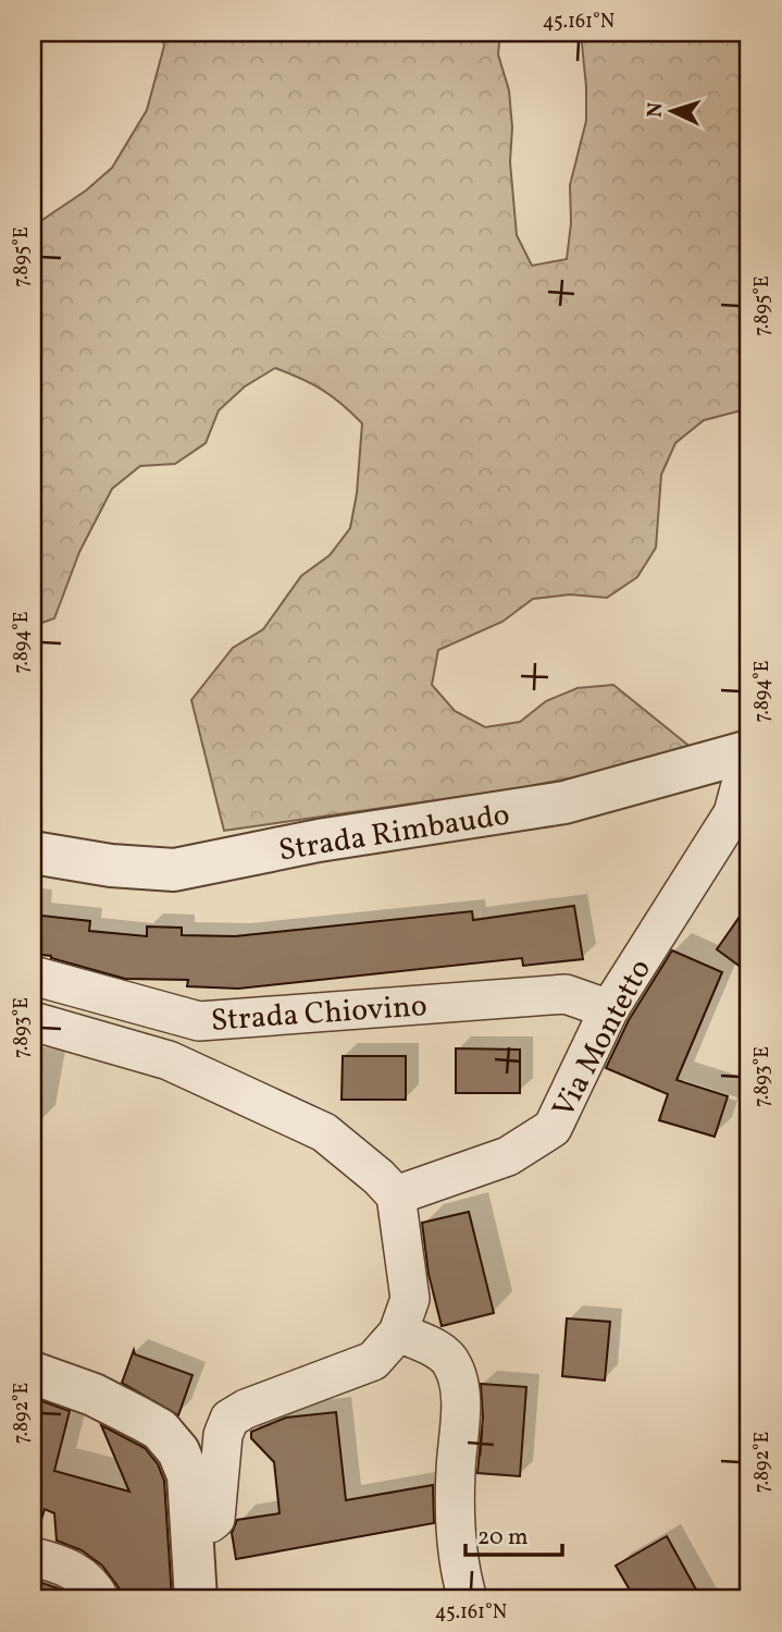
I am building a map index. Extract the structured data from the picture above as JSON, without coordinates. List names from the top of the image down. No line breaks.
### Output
{"streets":{"street":["Strada Rimbaudo","Strada Chiovino","Via Montetto"]},"crossings":[["Strada Rimbaudo","Via Montetto"],["Strada Chiovino","Via Montetto"]],"scale_bar":"20 m","north":"left","coordinates":["45.161°N","7.895°E","7.894°E","7.893°E","7.892°E"]}
